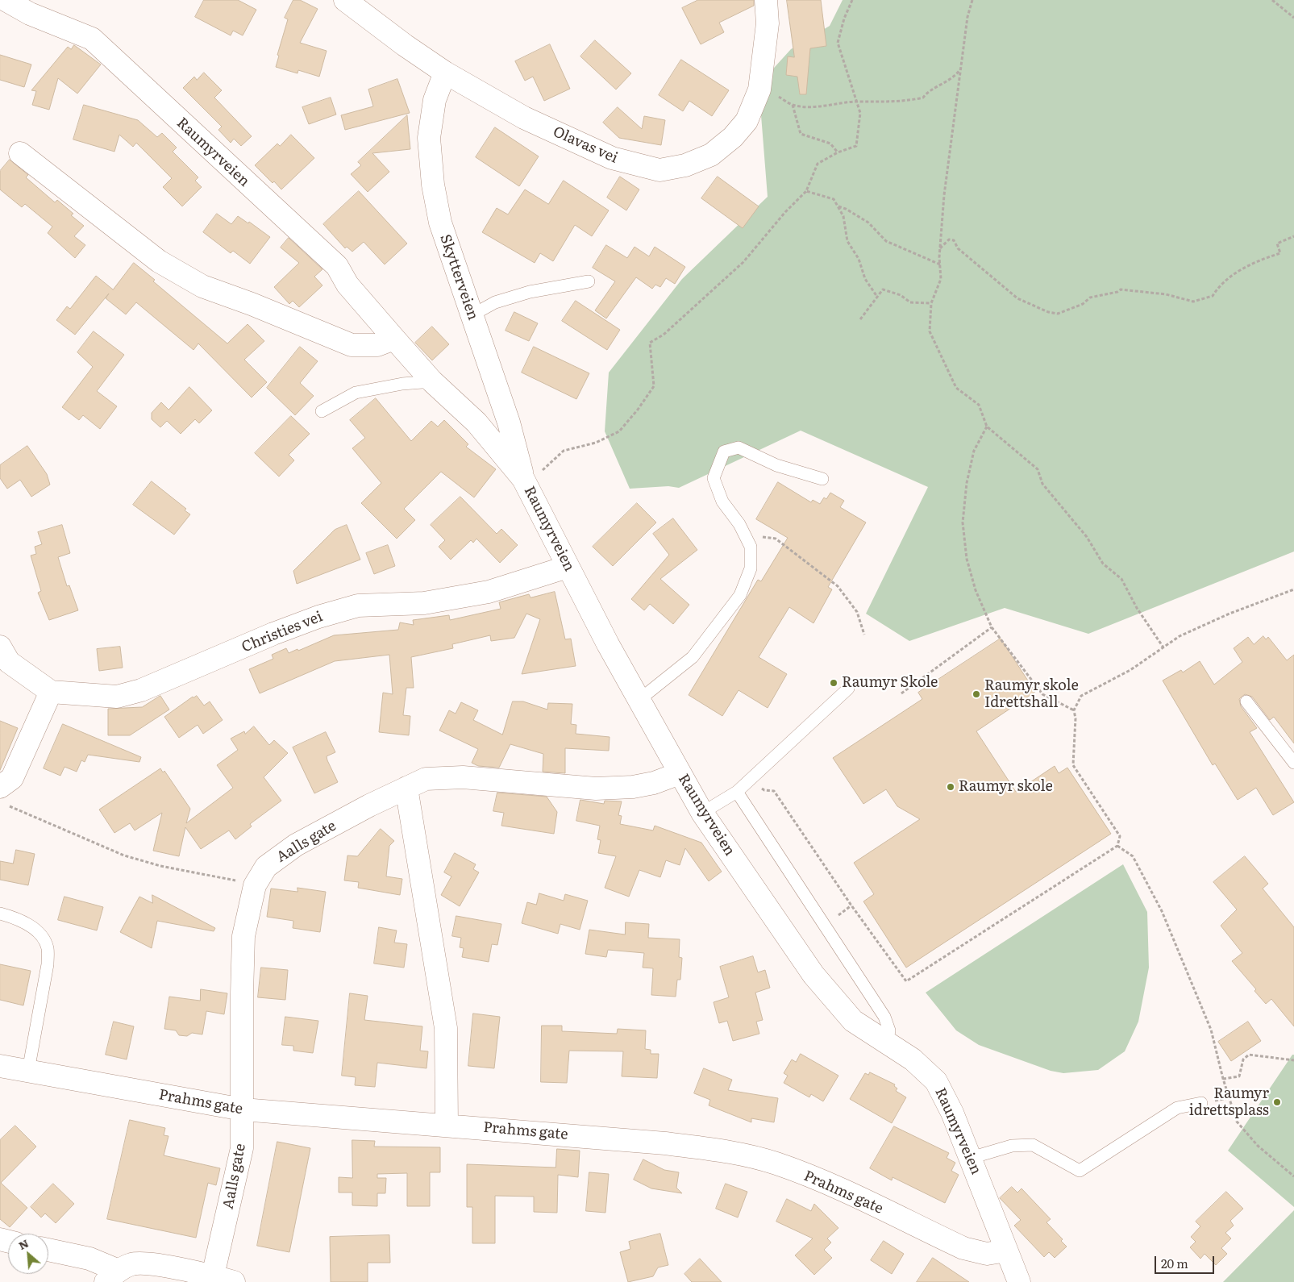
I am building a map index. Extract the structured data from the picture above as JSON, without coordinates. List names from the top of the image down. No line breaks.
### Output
{"streets":{"street":["Olavas vei","Raumyrveien","Skytterveien","Christies vei","Aalls gate","Prahms gate"]},"crossings":[["Olavas vei","Skytterveien"],["Raumyrveien","Skytterveien"],["Raumyrveien","Christies vei"],["Raumyrveien","Aalls gate"],["Raumyrveien","Prahms gate"],["Aalls gate","Prahms gate"]],"places":["Raumyr Skole","Raumyr skole Idrettshall","Raumyr skole","Raumyr idrettsplass"],"scale_bar":"20 m","north":"top left"}
